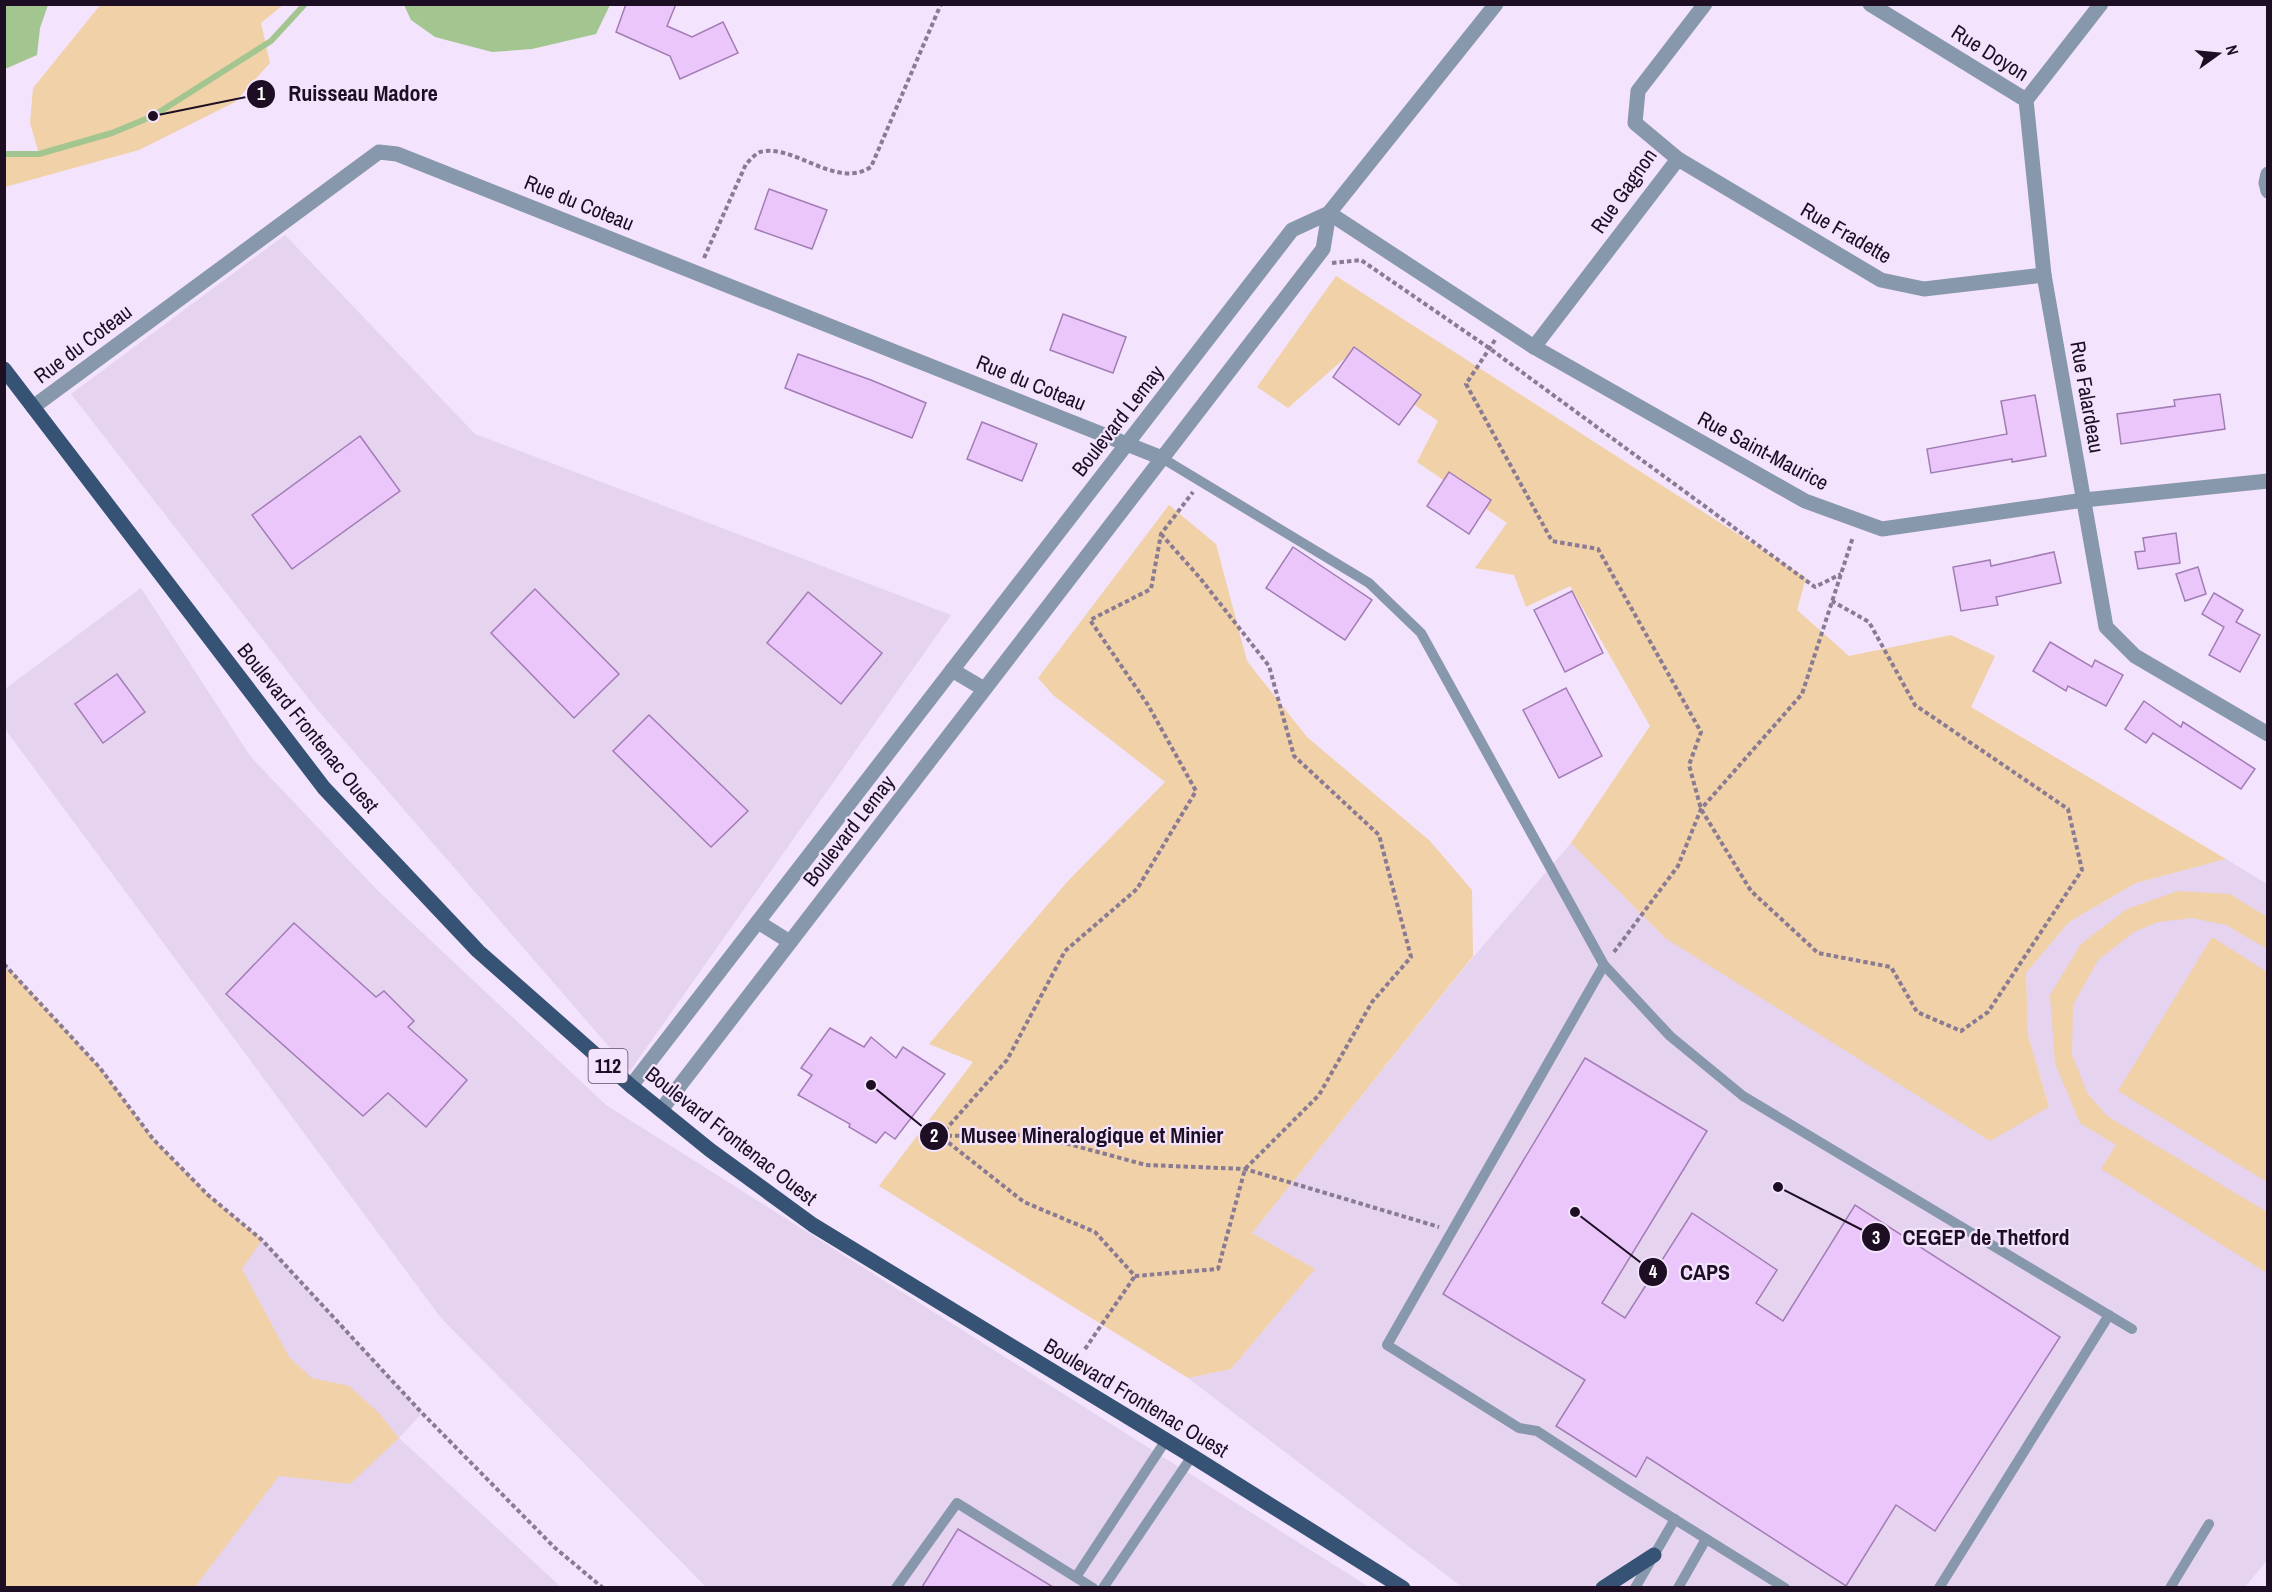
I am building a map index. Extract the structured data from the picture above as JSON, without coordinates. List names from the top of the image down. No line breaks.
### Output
{"streets":{"main road":["Boulevard Frontenac Ouest","112"],"street":["Rue Doyon","Rue Gagnon","Rue du Coteau","Rue Fradette","Rue Falardeau","Boulevard Lemay","Rue Saint-Maurice"]},"crossings":[["Rue Doyon","Rue Falardeau"],["Rue Gagnon","Rue Fradette"],["Rue Gagnon","Rue Saint-Maurice"],["Rue du Coteau","Boulevard Lemay"],["Rue du Coteau","Boulevard Frontenac Ouest"],["Rue Fradette","Rue Falardeau"],["Rue Falardeau","Rue Saint-Maurice"],["Boulevard Lemay","Rue Saint-Maurice"],["Boulevard Lemay","Boulevard Frontenac Ouest"]],"places":["Ruisseau Madore","Musee Mineralogique et Minier","CEGEP de Thetford","CAPS"],"north":"right"}
